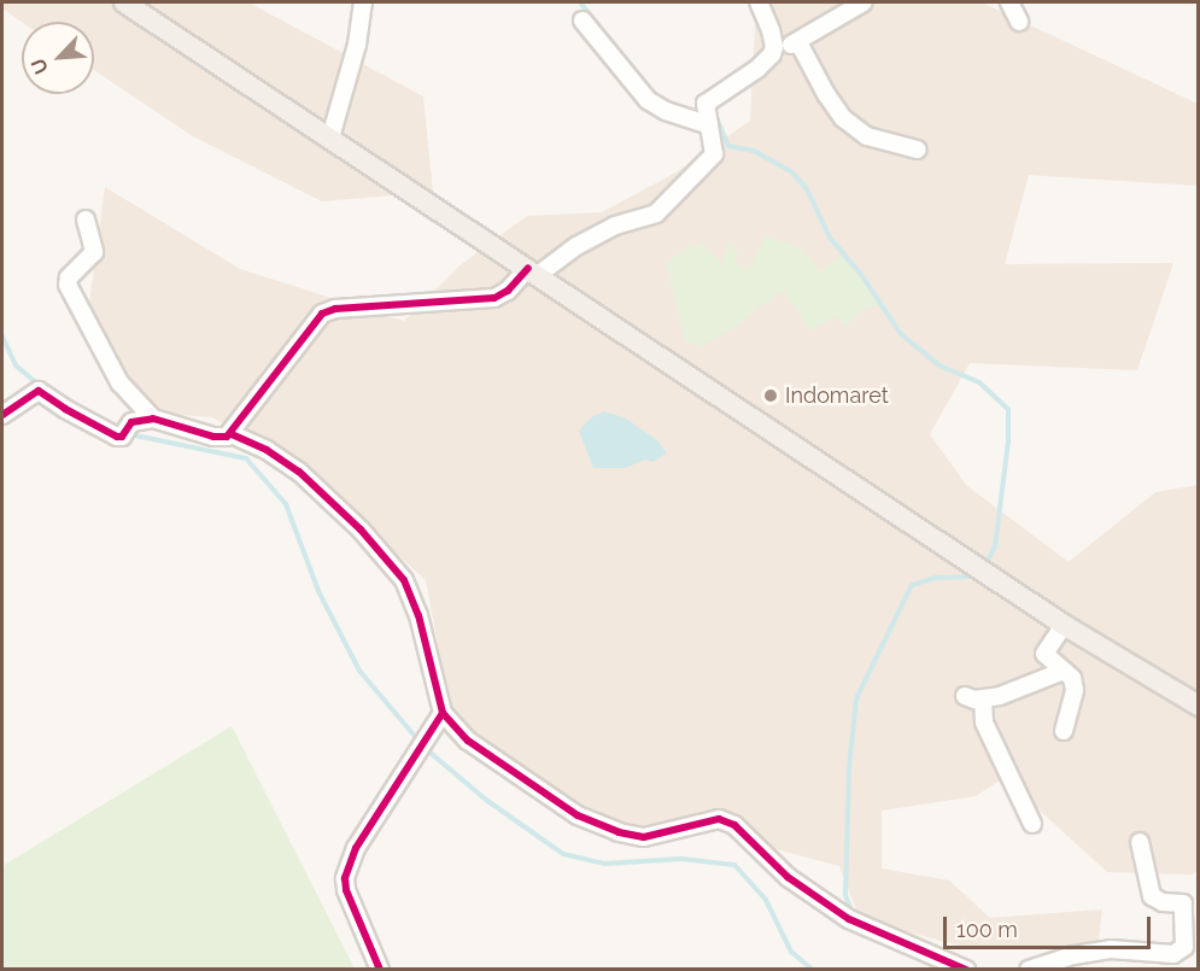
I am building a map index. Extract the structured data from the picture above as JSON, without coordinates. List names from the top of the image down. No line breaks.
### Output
{"places":["Indomaret"],"scale_bar":"100 m","north":"bottom left"}
